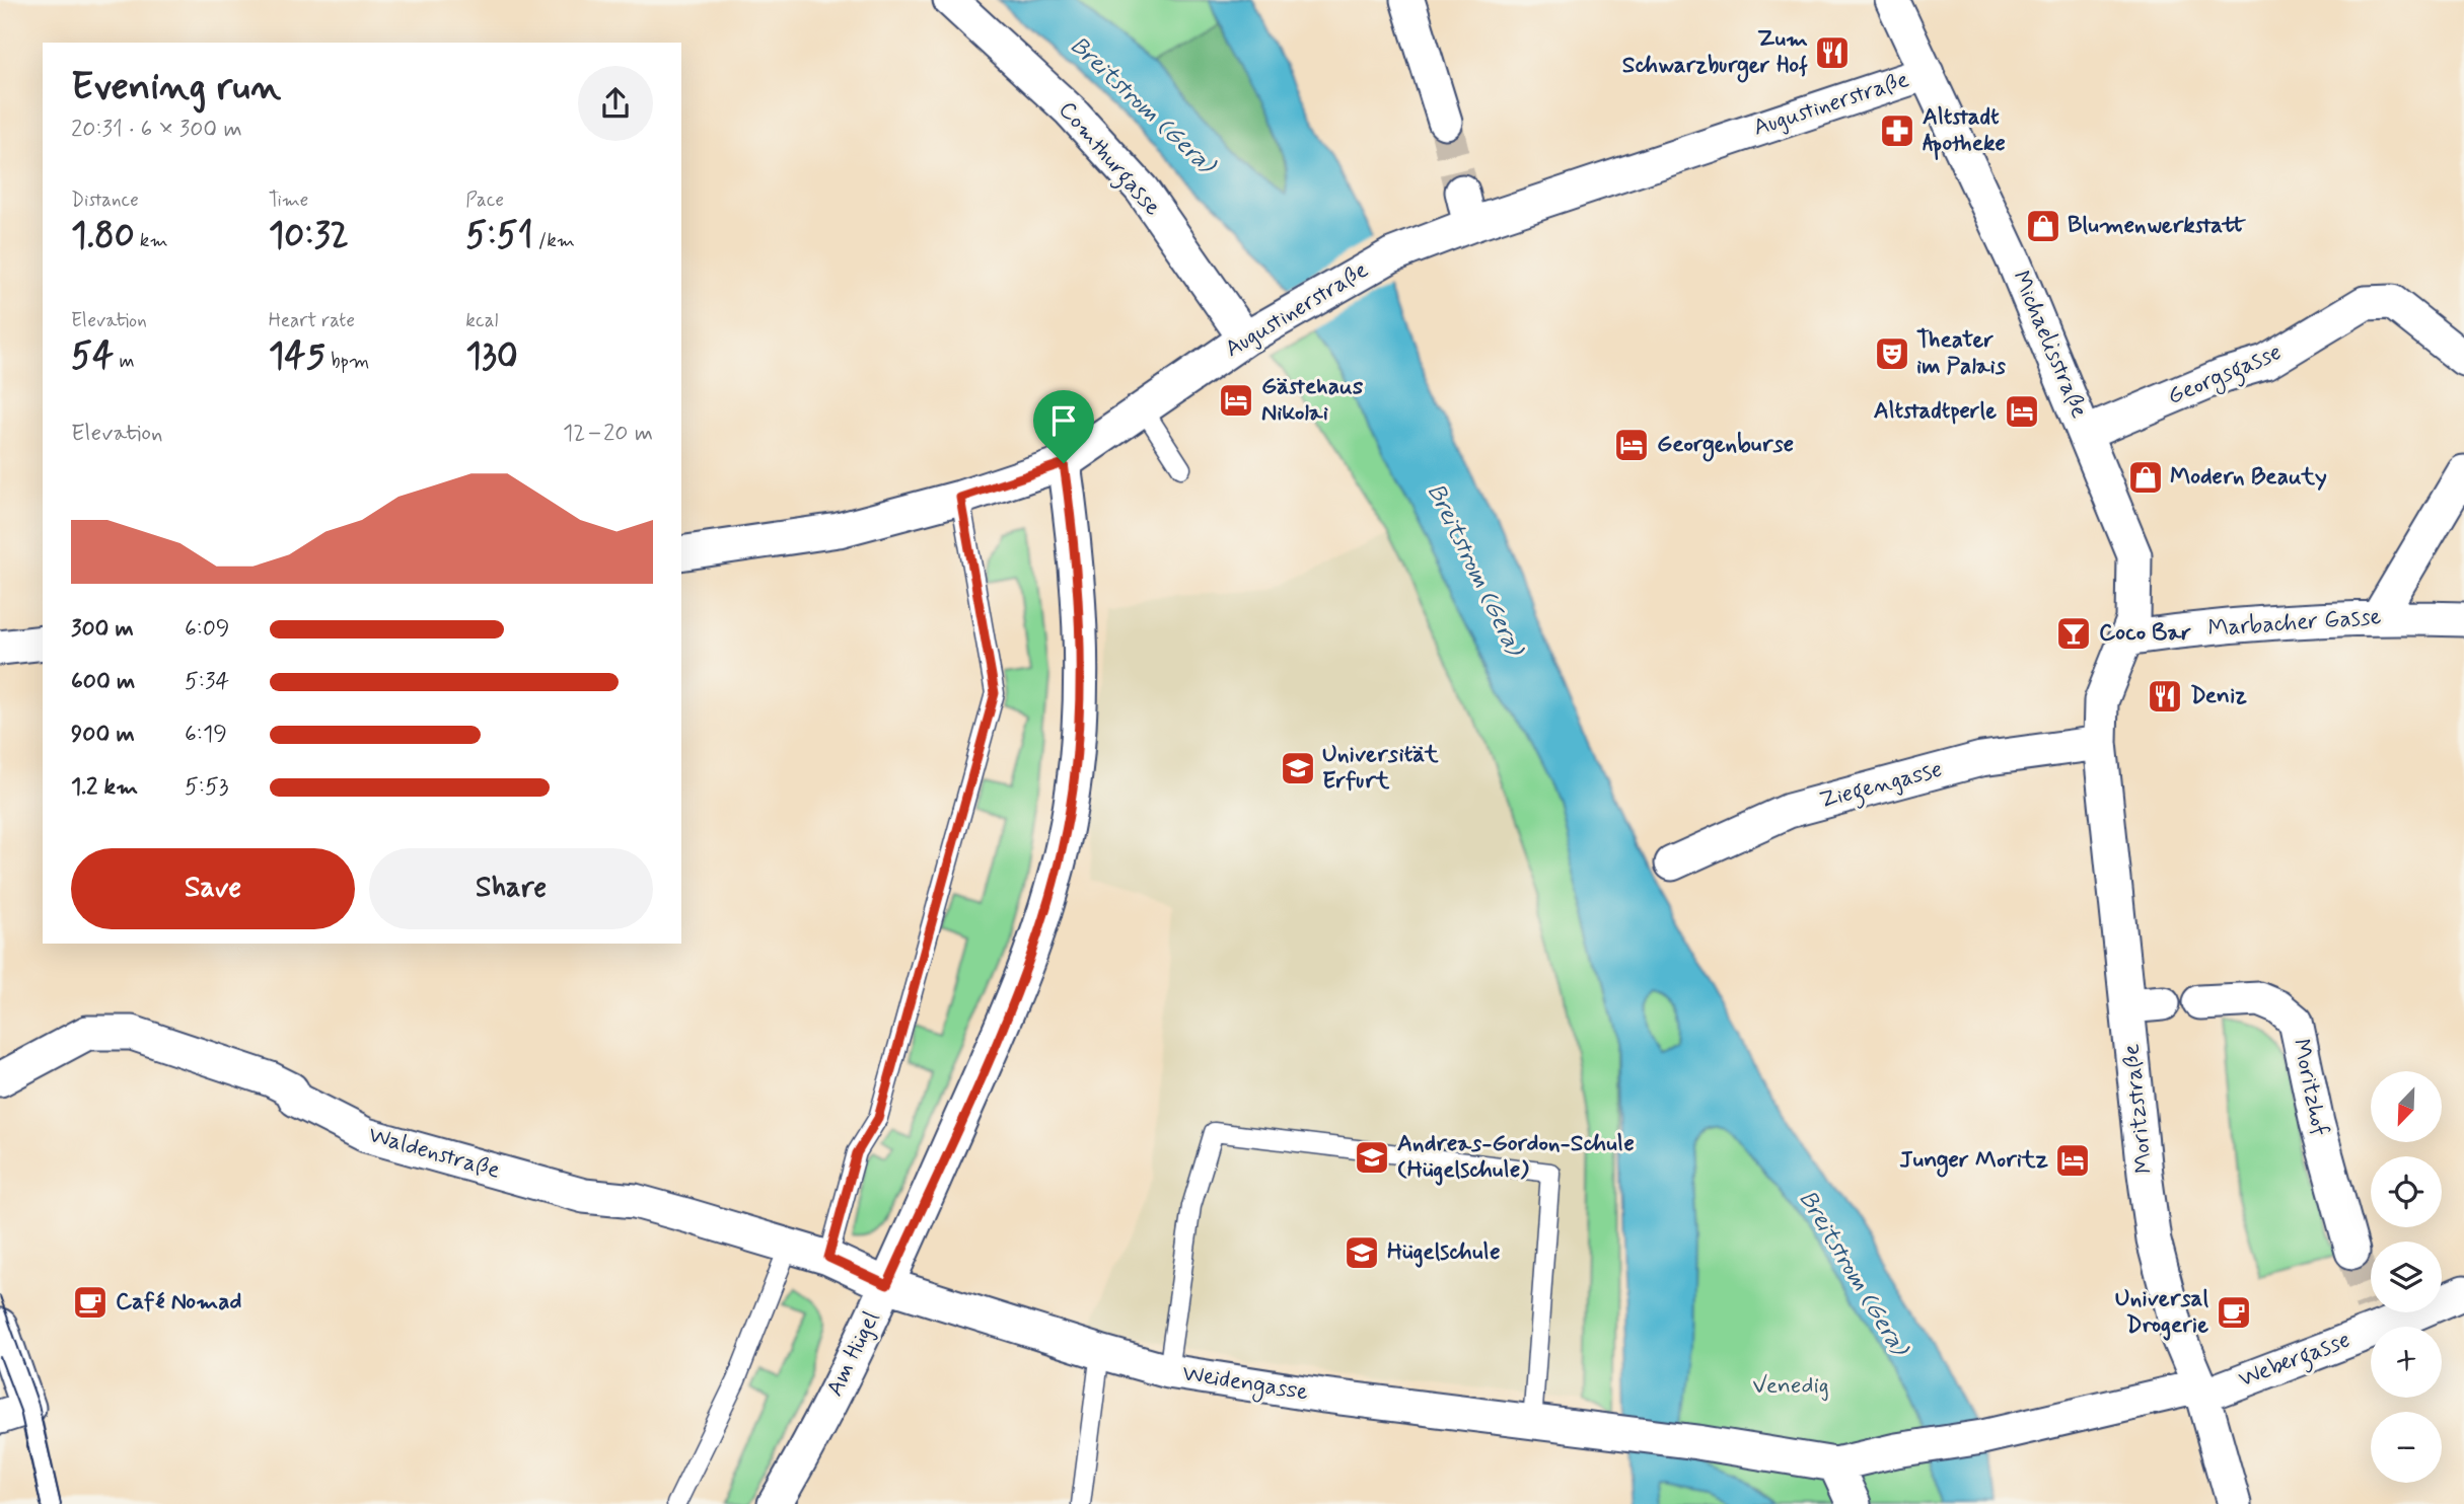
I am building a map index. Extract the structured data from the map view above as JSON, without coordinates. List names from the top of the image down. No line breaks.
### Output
{"streets":{"street":["Augustinerstraße","Comthurgasse","Michaelisstraße","Georgsgasse","Marbacher Gasse","Ziegengasse","Moritzhof","Moritzstraße","Waldenstraße","Am Hügel","Webergasse","Weidengasse"]},"crossings":[["Augustinerstraße","Comthurgasse"],["Augustinerstraße","Michaelisstraße"],["Augustinerstraße","Am Hügel"],["Michaelisstraße","Georgsgasse"],["Michaelisstraße","Marbacher Gasse"],["Michaelisstraße","Moritzstraße"],["Ziegengasse","Moritzstraße"],["Moritzstraße","Webergasse"],["Waldenstraße","Am Hügel"],["Waldenstraße","Weidengasse"],["Am Hügel","Weidengasse"]],"water":["Breitstrom (Gera)"],"parks":["Venedig"],"places":{"restaurant":["Zum Schwarzburger Hof","Deniz"],"pharmacy":["Altstadt Apotheke"],"shop":["Blumenwerkstatt","Modern Beauty"],"theatre":["Theater im Palais"],"hotel":["Gästehaus Nikolai","Altstadtperle","Georgenburse","Junger Moritz"],"bar":["Coco Bar"],"school or university":["Universität Erfurt","Andreas-Gordon-Schule (Hügelschule)","Hügelschule"],"cafe":["Café Nomad","Universal Drogerie"]},"north":"bottom left","page":{"heading":["Evening run","20:31 · 6 × 300 m"],"stats":[["Distance","1.80 km"],["Time","10:32"],["Pace","5:51 /km"],["Elevation","54 m"],["Heart rate","145 bpm"],["kcal","130"]],"chart":["Elevation","12–20 m"],"list":[{"name":"300 m","note":"6:09"},{"name":"600 m","note":"5:34"},{"name":"900 m","note":"6:19"},{"name":"1.2 km","note":"5:53"}],"buttons":["Save","Share"],"map_buttons":["+","−"]}}
